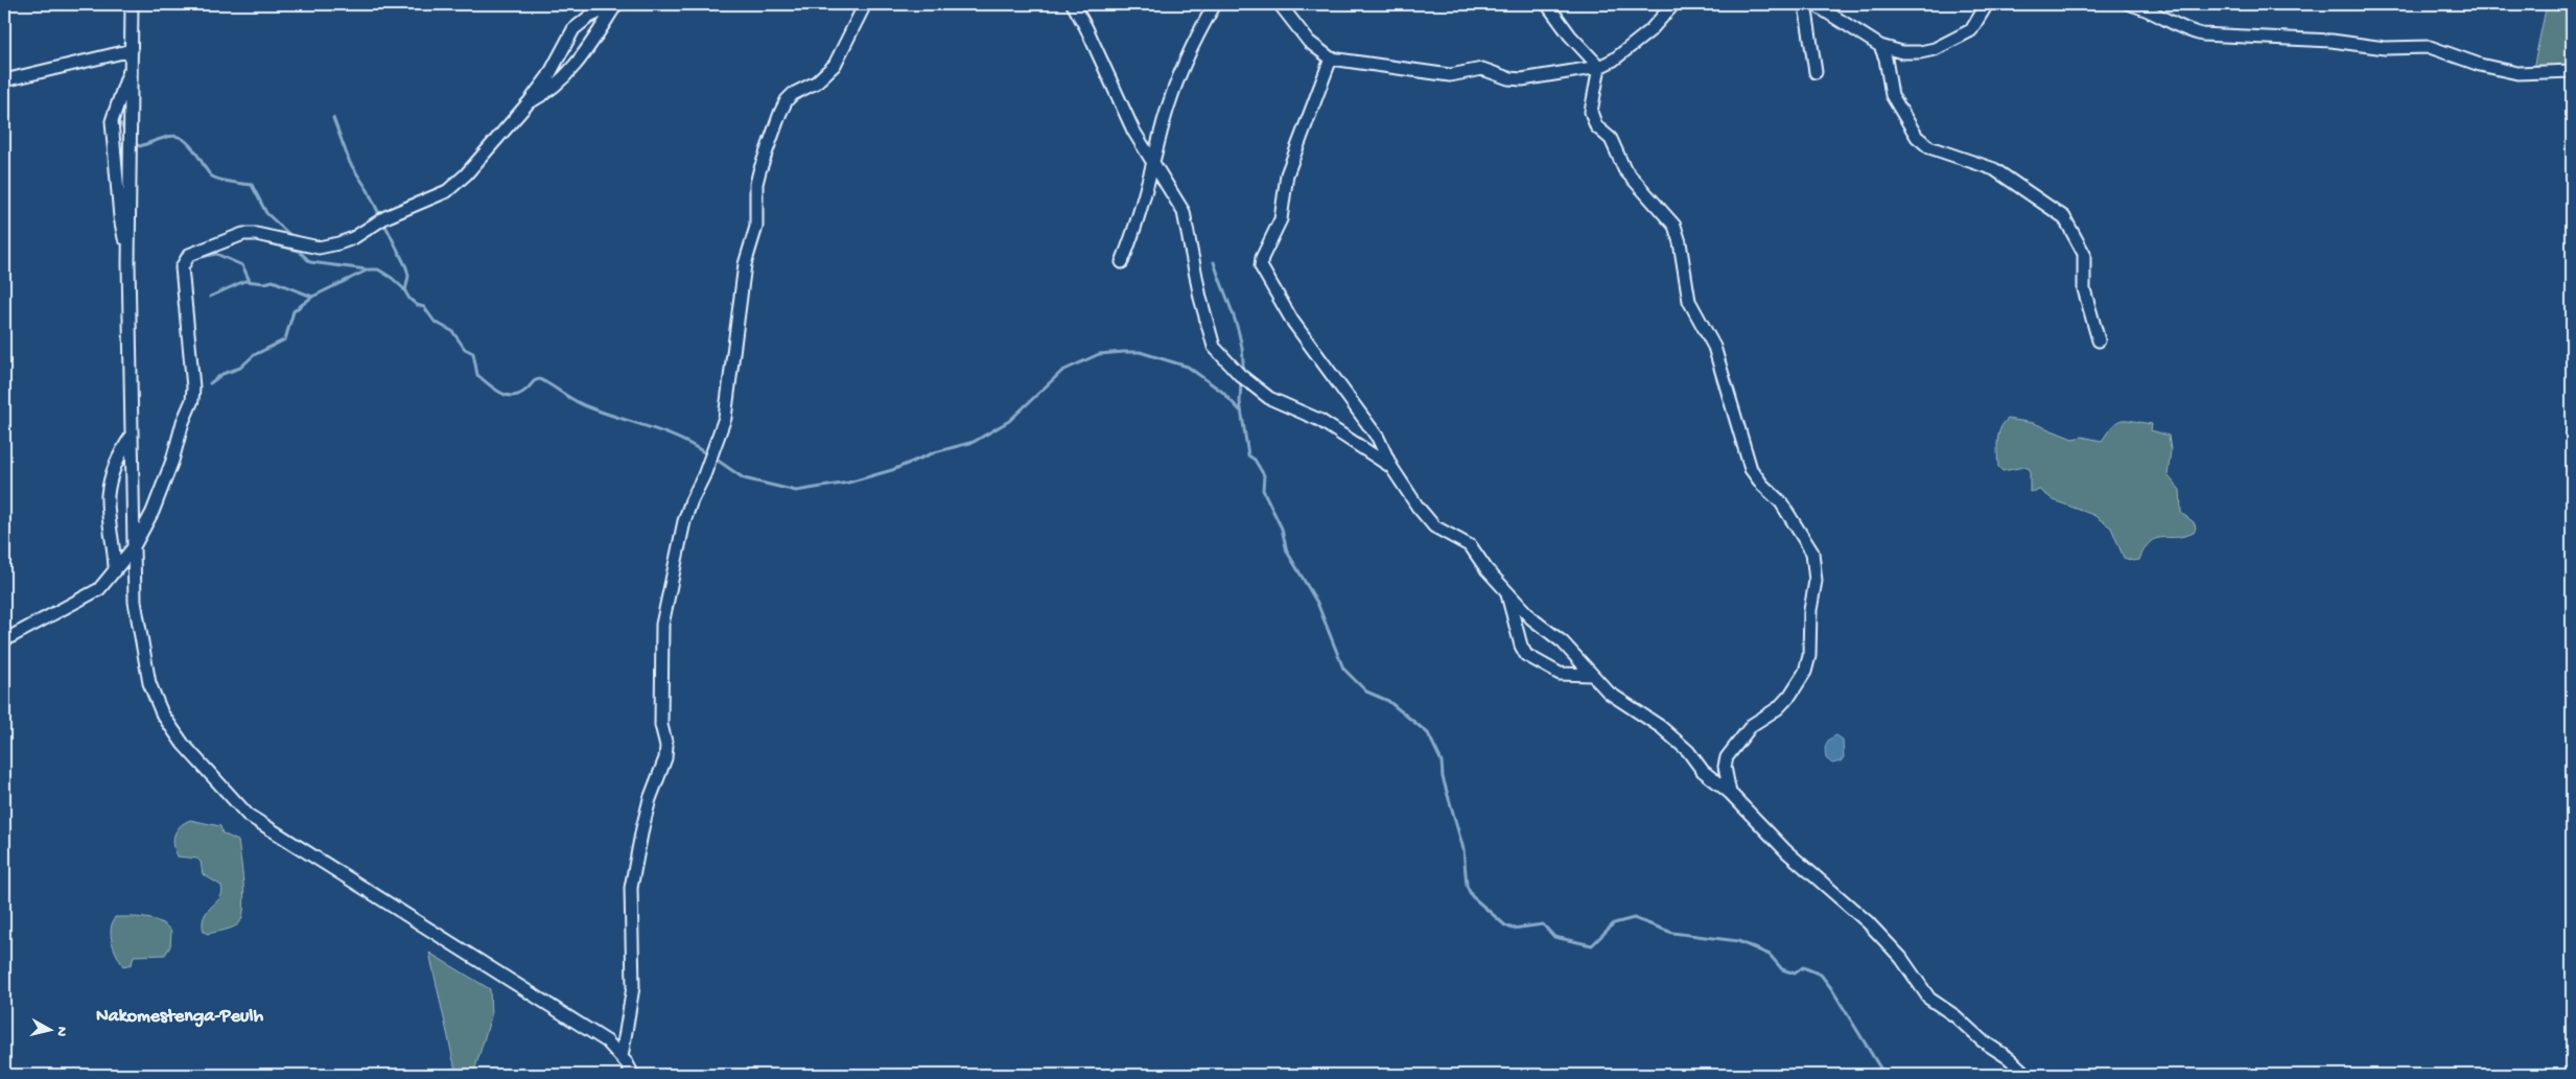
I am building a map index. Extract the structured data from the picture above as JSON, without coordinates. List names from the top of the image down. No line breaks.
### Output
{"districts":["Nakomestenga-Peulh"],"north":"right"}
